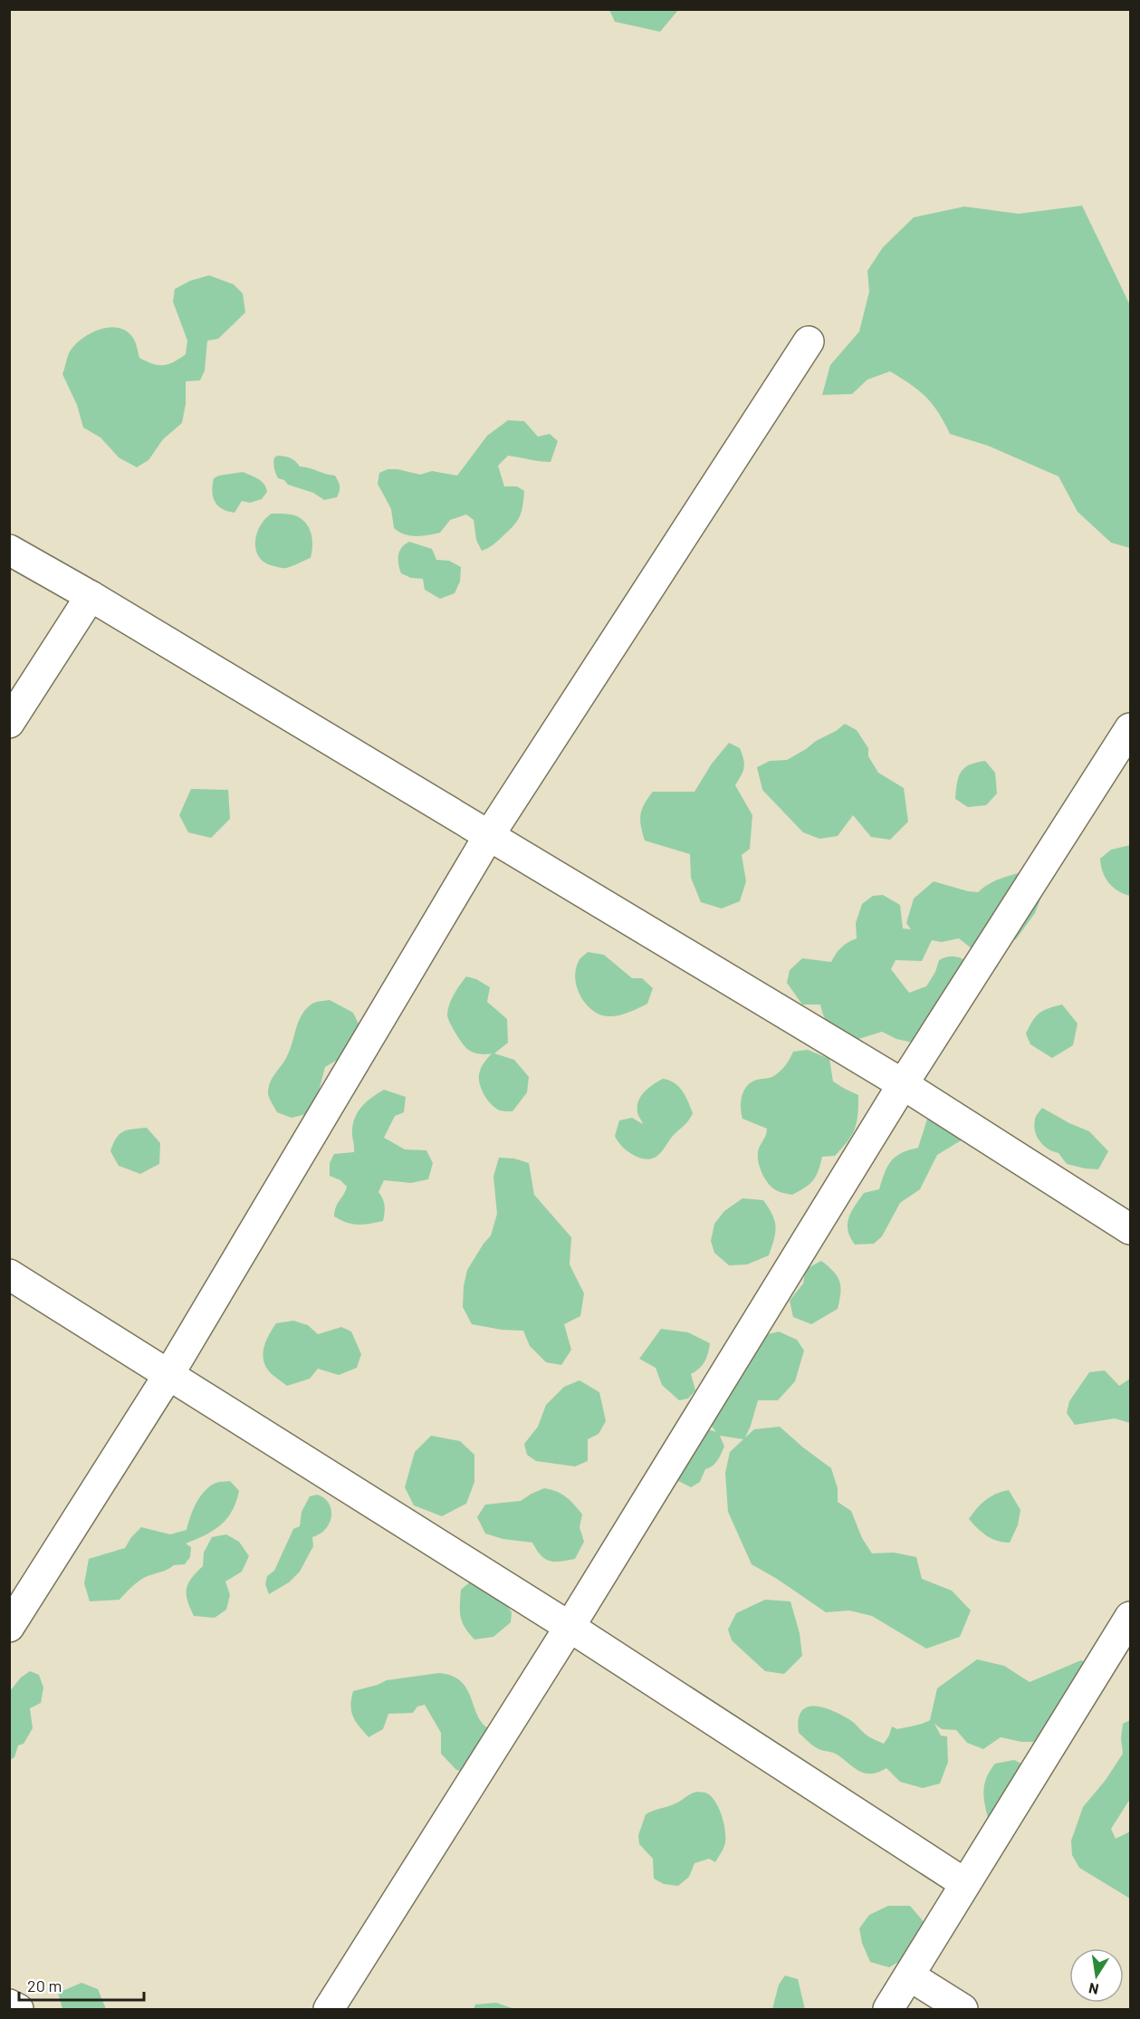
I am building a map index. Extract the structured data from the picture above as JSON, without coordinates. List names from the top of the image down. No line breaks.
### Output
{"scale_bar":"20 m","north":"bottom"}
